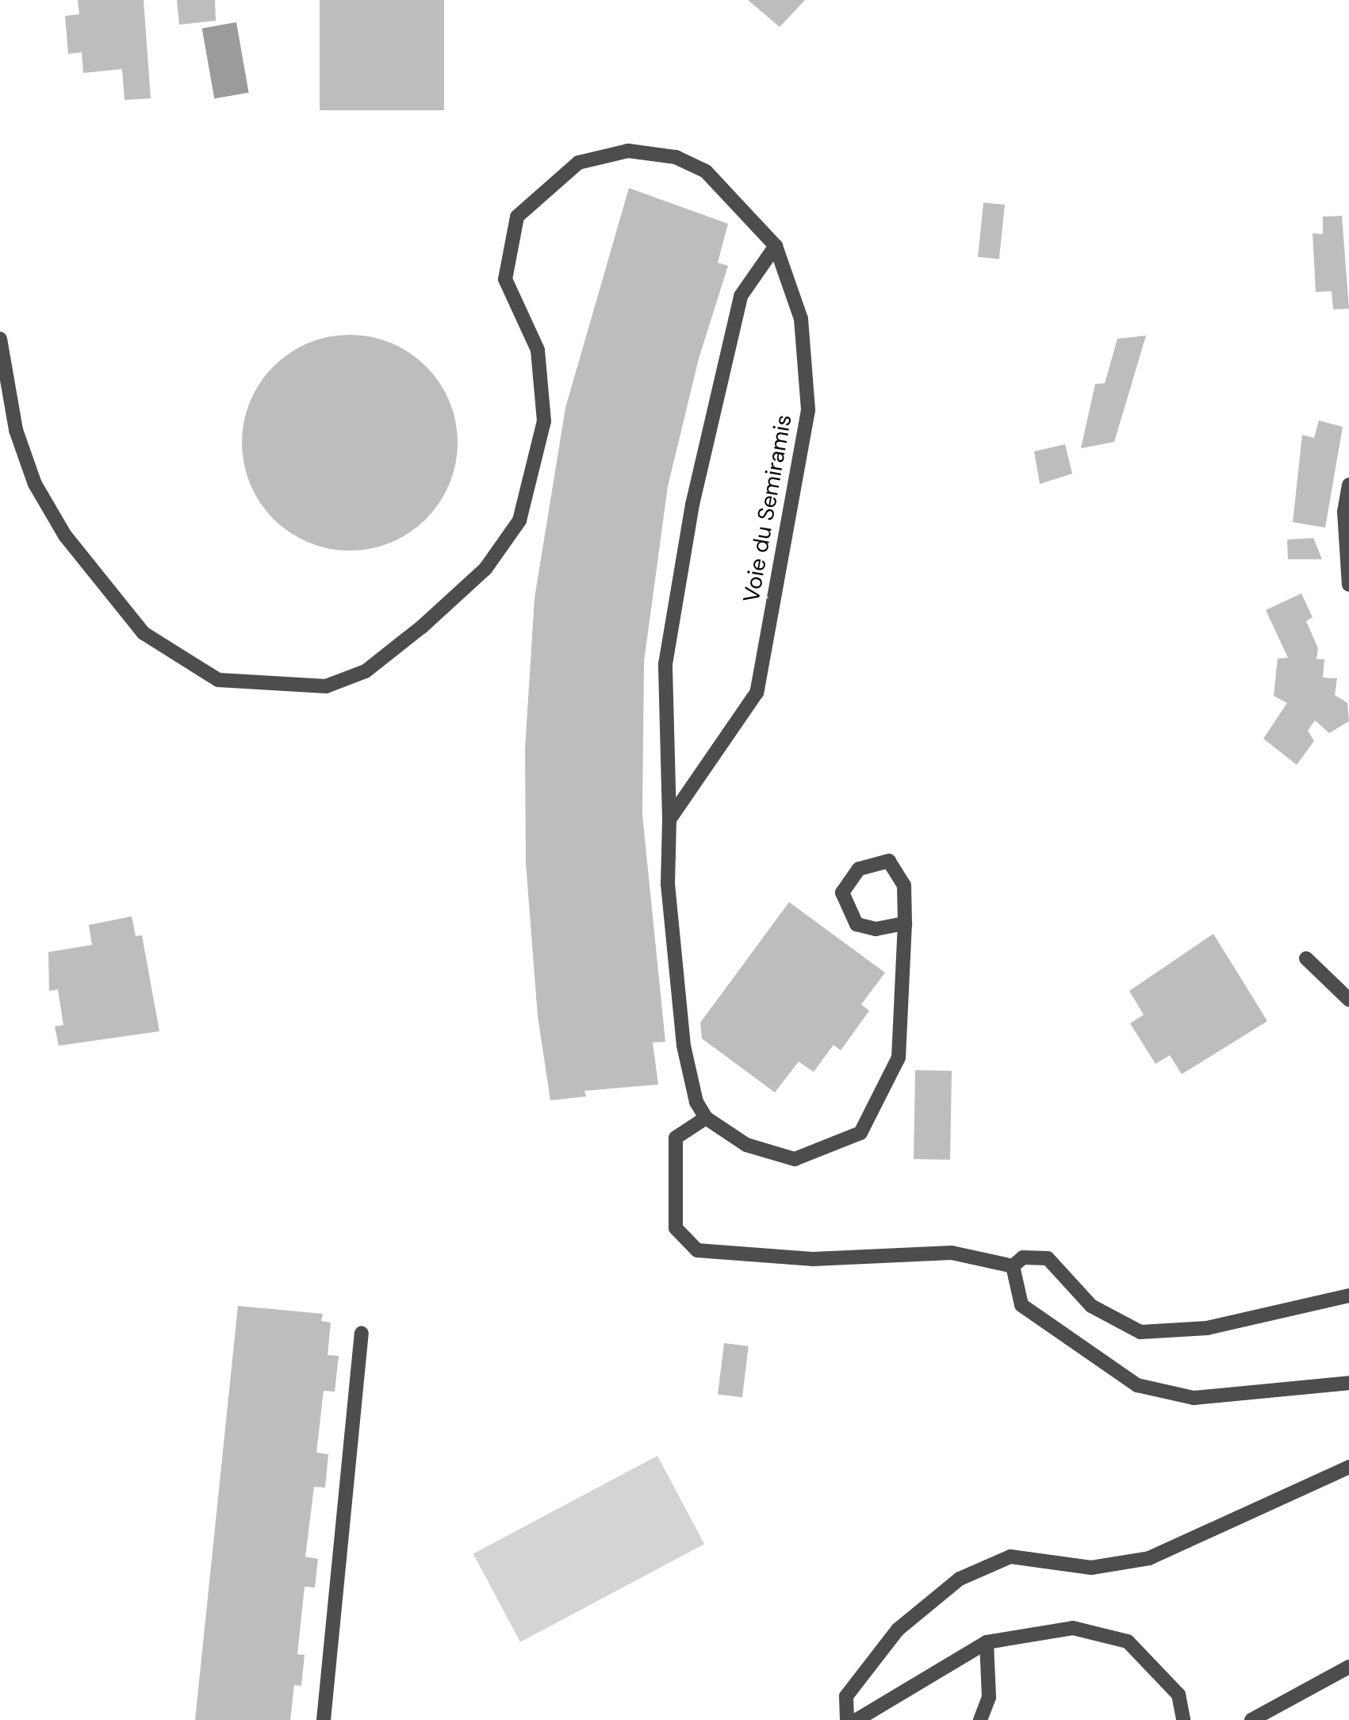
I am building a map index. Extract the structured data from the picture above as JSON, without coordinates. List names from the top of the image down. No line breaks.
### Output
{"streets":{"street":["Voie du Semiramis"]}}
